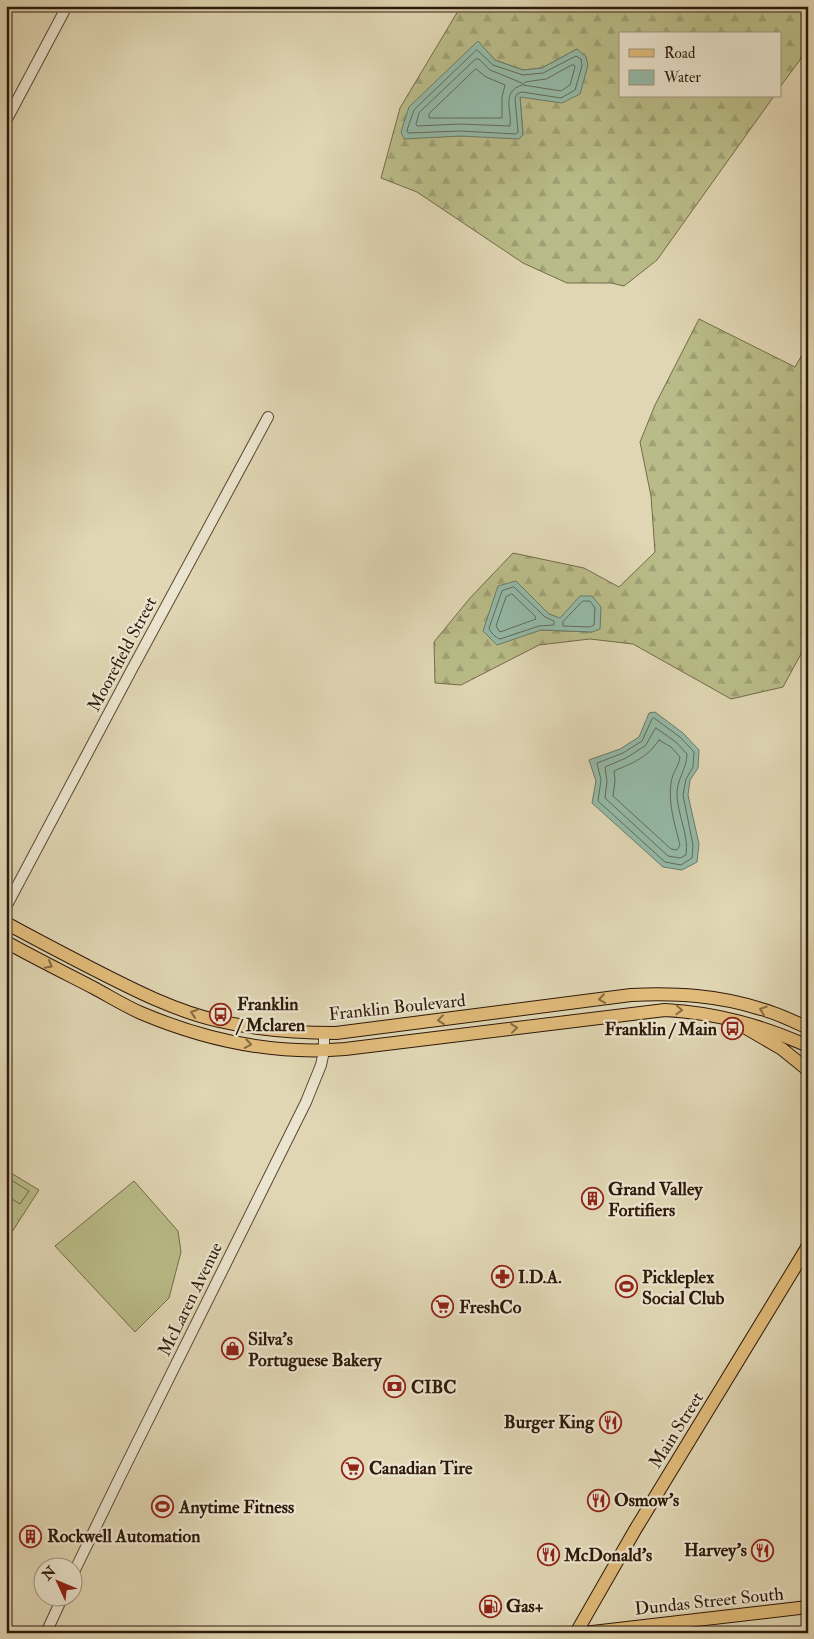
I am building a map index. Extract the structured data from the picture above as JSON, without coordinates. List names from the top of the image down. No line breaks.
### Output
{"streets":{"main road":["Franklin Boulevard","Main Street","Dundas Street South"],"street":["Moorefield Street","McLaren Avenue"]},"crossings":[["Franklin Boulevard","McLaren Avenue"]],"places":{"bus stop":["Franklin / Mclaren","Franklin / Main"],"building":["Grand Valley Fortifiers","Rockwell Automation"],"pharmacy":["I.D.A."],"sports":["Pickleplex Social Club","Anytime Fitness"],"supermarket":["FreshCo","Canadian Tire"],"shop":["Silva's Portuguese Bakery"],"bank":["CIBC"],"restaurant":["Burger King","Osmow's","Harvey's","McDonald's"],"fuel station":["Gas+"]},"legend":["Road","Water"],"north":"top left"}
